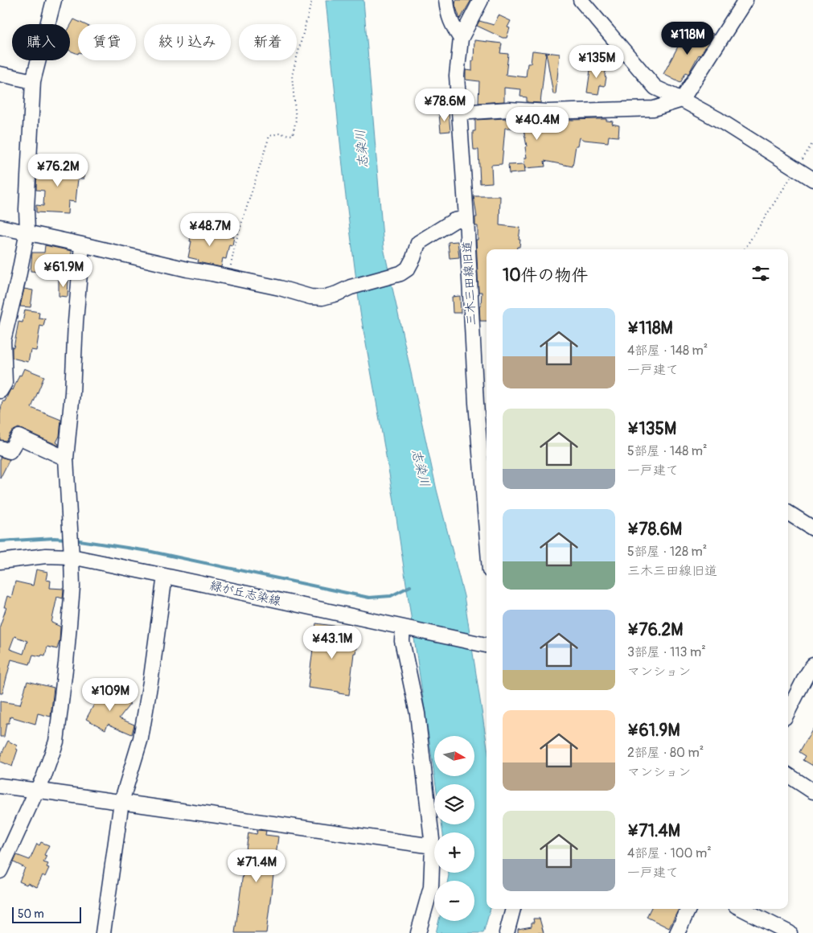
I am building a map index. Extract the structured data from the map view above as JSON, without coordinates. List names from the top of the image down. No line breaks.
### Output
{"streets":{"street":["三木三田線旧道","緑が丘志染線"]},"water":["志染川"],"scale_bar":"50 m","north":"right","page":{"price":["¥118M","¥135M","¥78.6M","¥40.4M","¥76.2M","¥48.7M","¥61.9M","¥43.1M","¥109M","¥71.4M"],"chip":["購入","賃貸","絞り込み","新着"],"heading":"10件の物件","list":[{"name":"¥118M","note":"4部屋 · 148 m² · 一戸建て"},{"name":"¥135M","note":"5部屋 · 148 m² · 一戸建て"},{"name":"¥78.6M","note":"5部屋 · 128 m² · 三木三田線旧道"},{"name":"¥76.2M","note":"3部屋 · 113 m² · マンション"},{"name":"¥61.9M","note":"2部屋 · 80 m² · マンション"},{"name":"¥71.4M","note":"4部屋 · 100 m² · 一戸建て"}],"map_buttons":["+","−"],"scale":"50 m"}}
